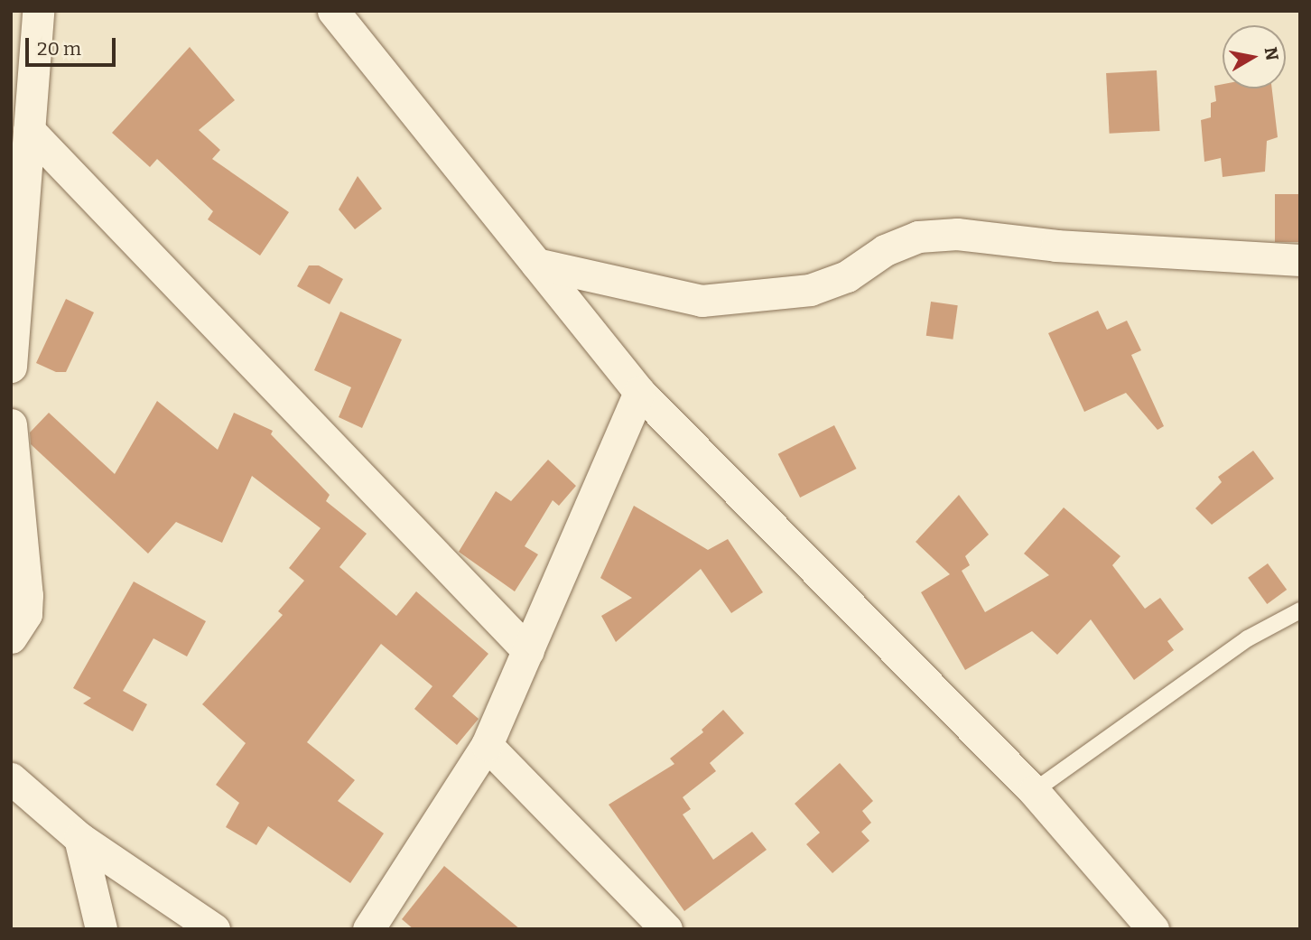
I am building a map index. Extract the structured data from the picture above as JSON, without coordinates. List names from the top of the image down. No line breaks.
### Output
{"scale_bar":"20 m","north":"right"}
